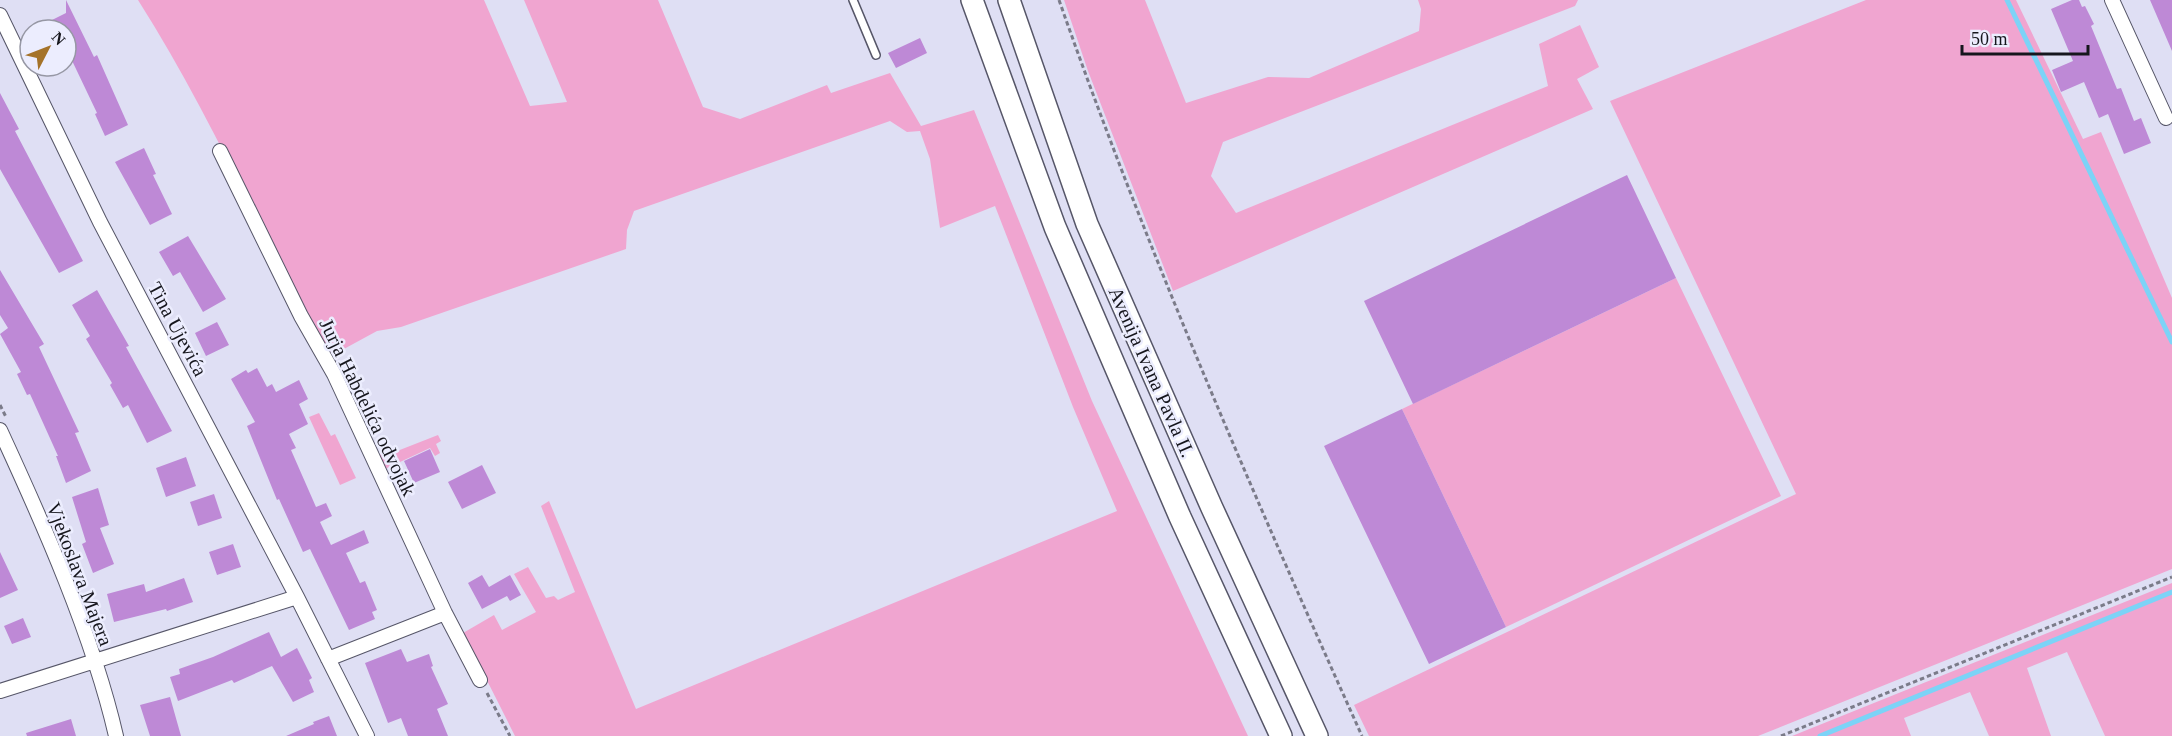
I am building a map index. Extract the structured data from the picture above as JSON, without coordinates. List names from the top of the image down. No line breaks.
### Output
{"streets":{"main road":["Avenija Ivana Pavla II."],"street":["Tina Ujevića","Jurja Habdelića odvojak","Vjekoslava Majera"]},"scale_bar":"50 m","north":"top right"}
